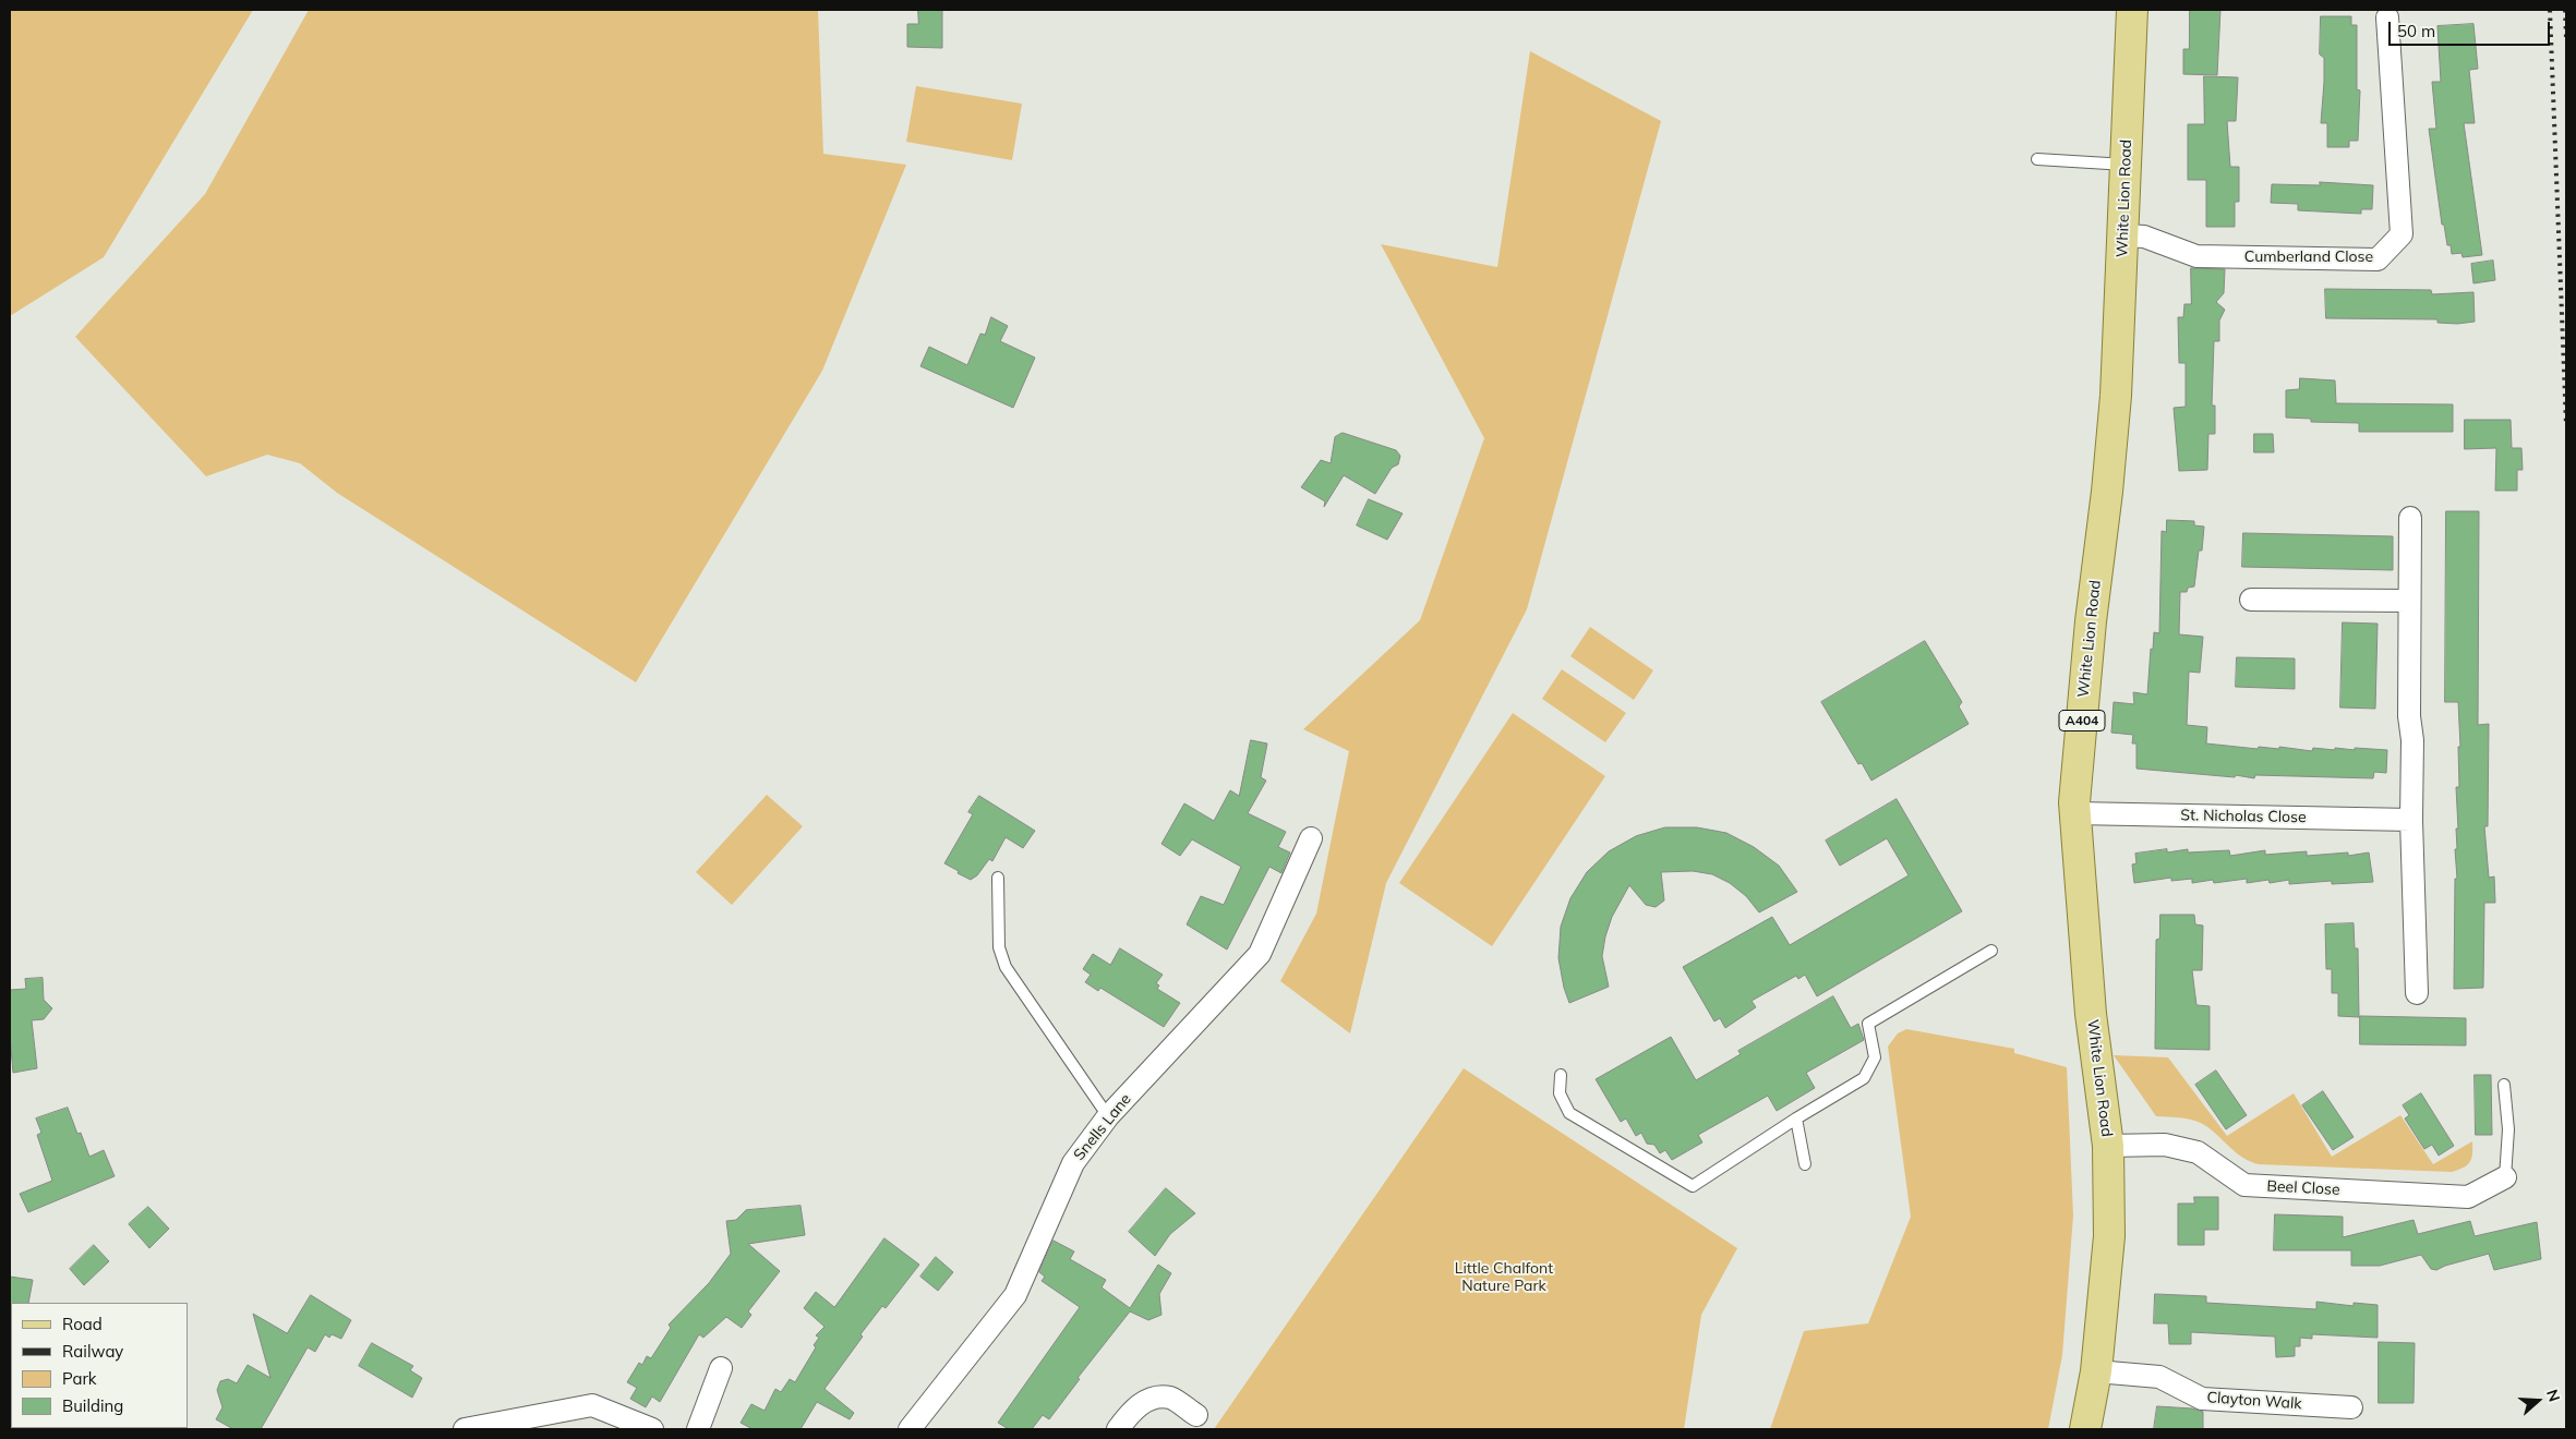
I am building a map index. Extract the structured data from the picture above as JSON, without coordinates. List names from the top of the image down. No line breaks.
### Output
{"streets":{"main road":["White Lion Road","A404"],"street":["Cumberland Close","St. Nicholas Close","Snells Lane","Beel Close","Clayton Walk"]},"crossings":[["White Lion Road","Cumberland Close"],["White Lion Road","St. Nicholas Close"],["White Lion Road","Beel Close"],["White Lion Road","Clayton Walk"]],"parks":["Little Chalfont Nature Park"],"legend":["Road","Railway","Park","Building"],"scale_bar":"50 m","north":"right"}
